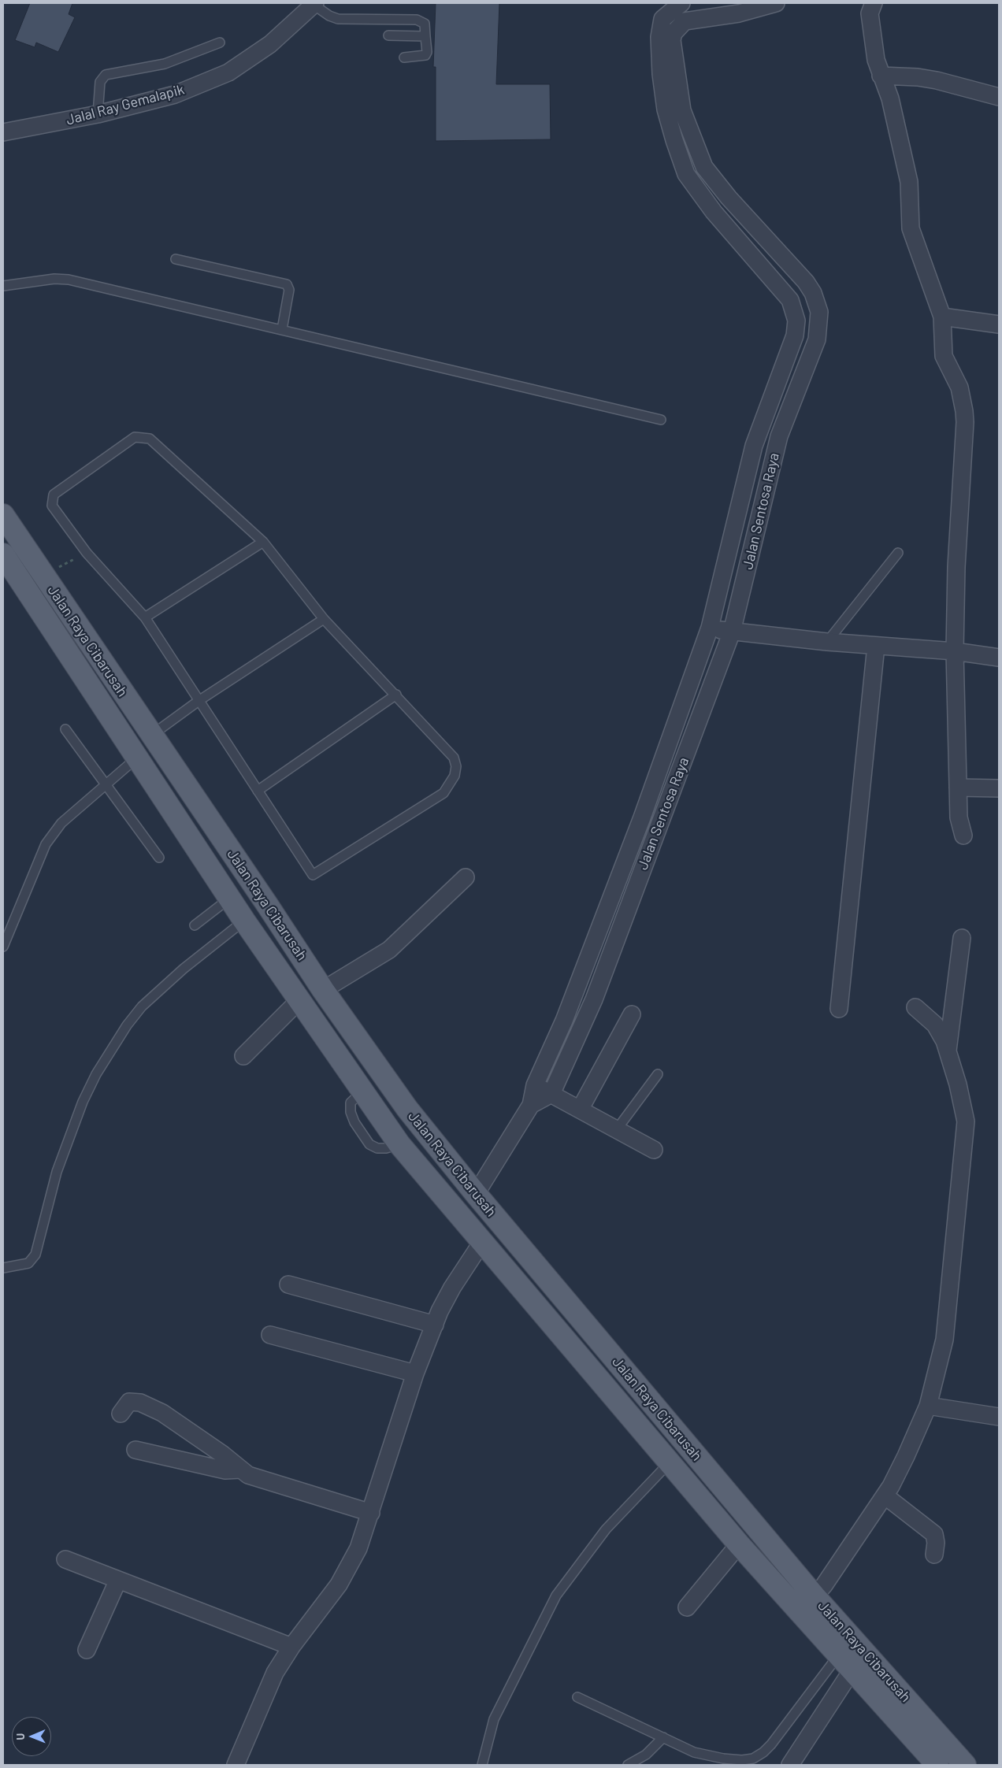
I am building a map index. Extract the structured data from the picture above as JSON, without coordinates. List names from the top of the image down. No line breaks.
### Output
{"streets":{"main road":["Jalan Raya Cibarusah"],"street":["Jalal Ray Gemalapik","Jalan Sentosa Raya"]},"crossings":[["Jalan Sentosa Raya","Jalan Raya Cibarusah"]],"north":"left"}
